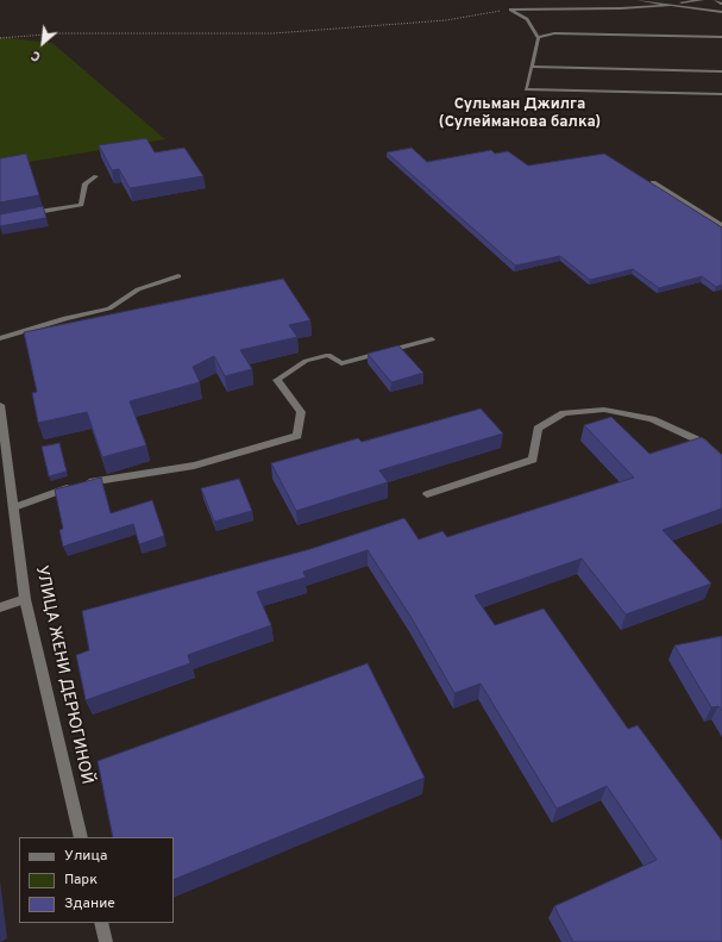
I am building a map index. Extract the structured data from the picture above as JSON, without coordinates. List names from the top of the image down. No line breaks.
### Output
{"streets":{"street":["УЛИЦА ЖЕНИ ДЕРЮГИНОЙ"]},"districts":["Сульман Джилга (Сулейманова балка)"],"legend":["Улица","Парк","Здание"],"north":"bottom left"}
